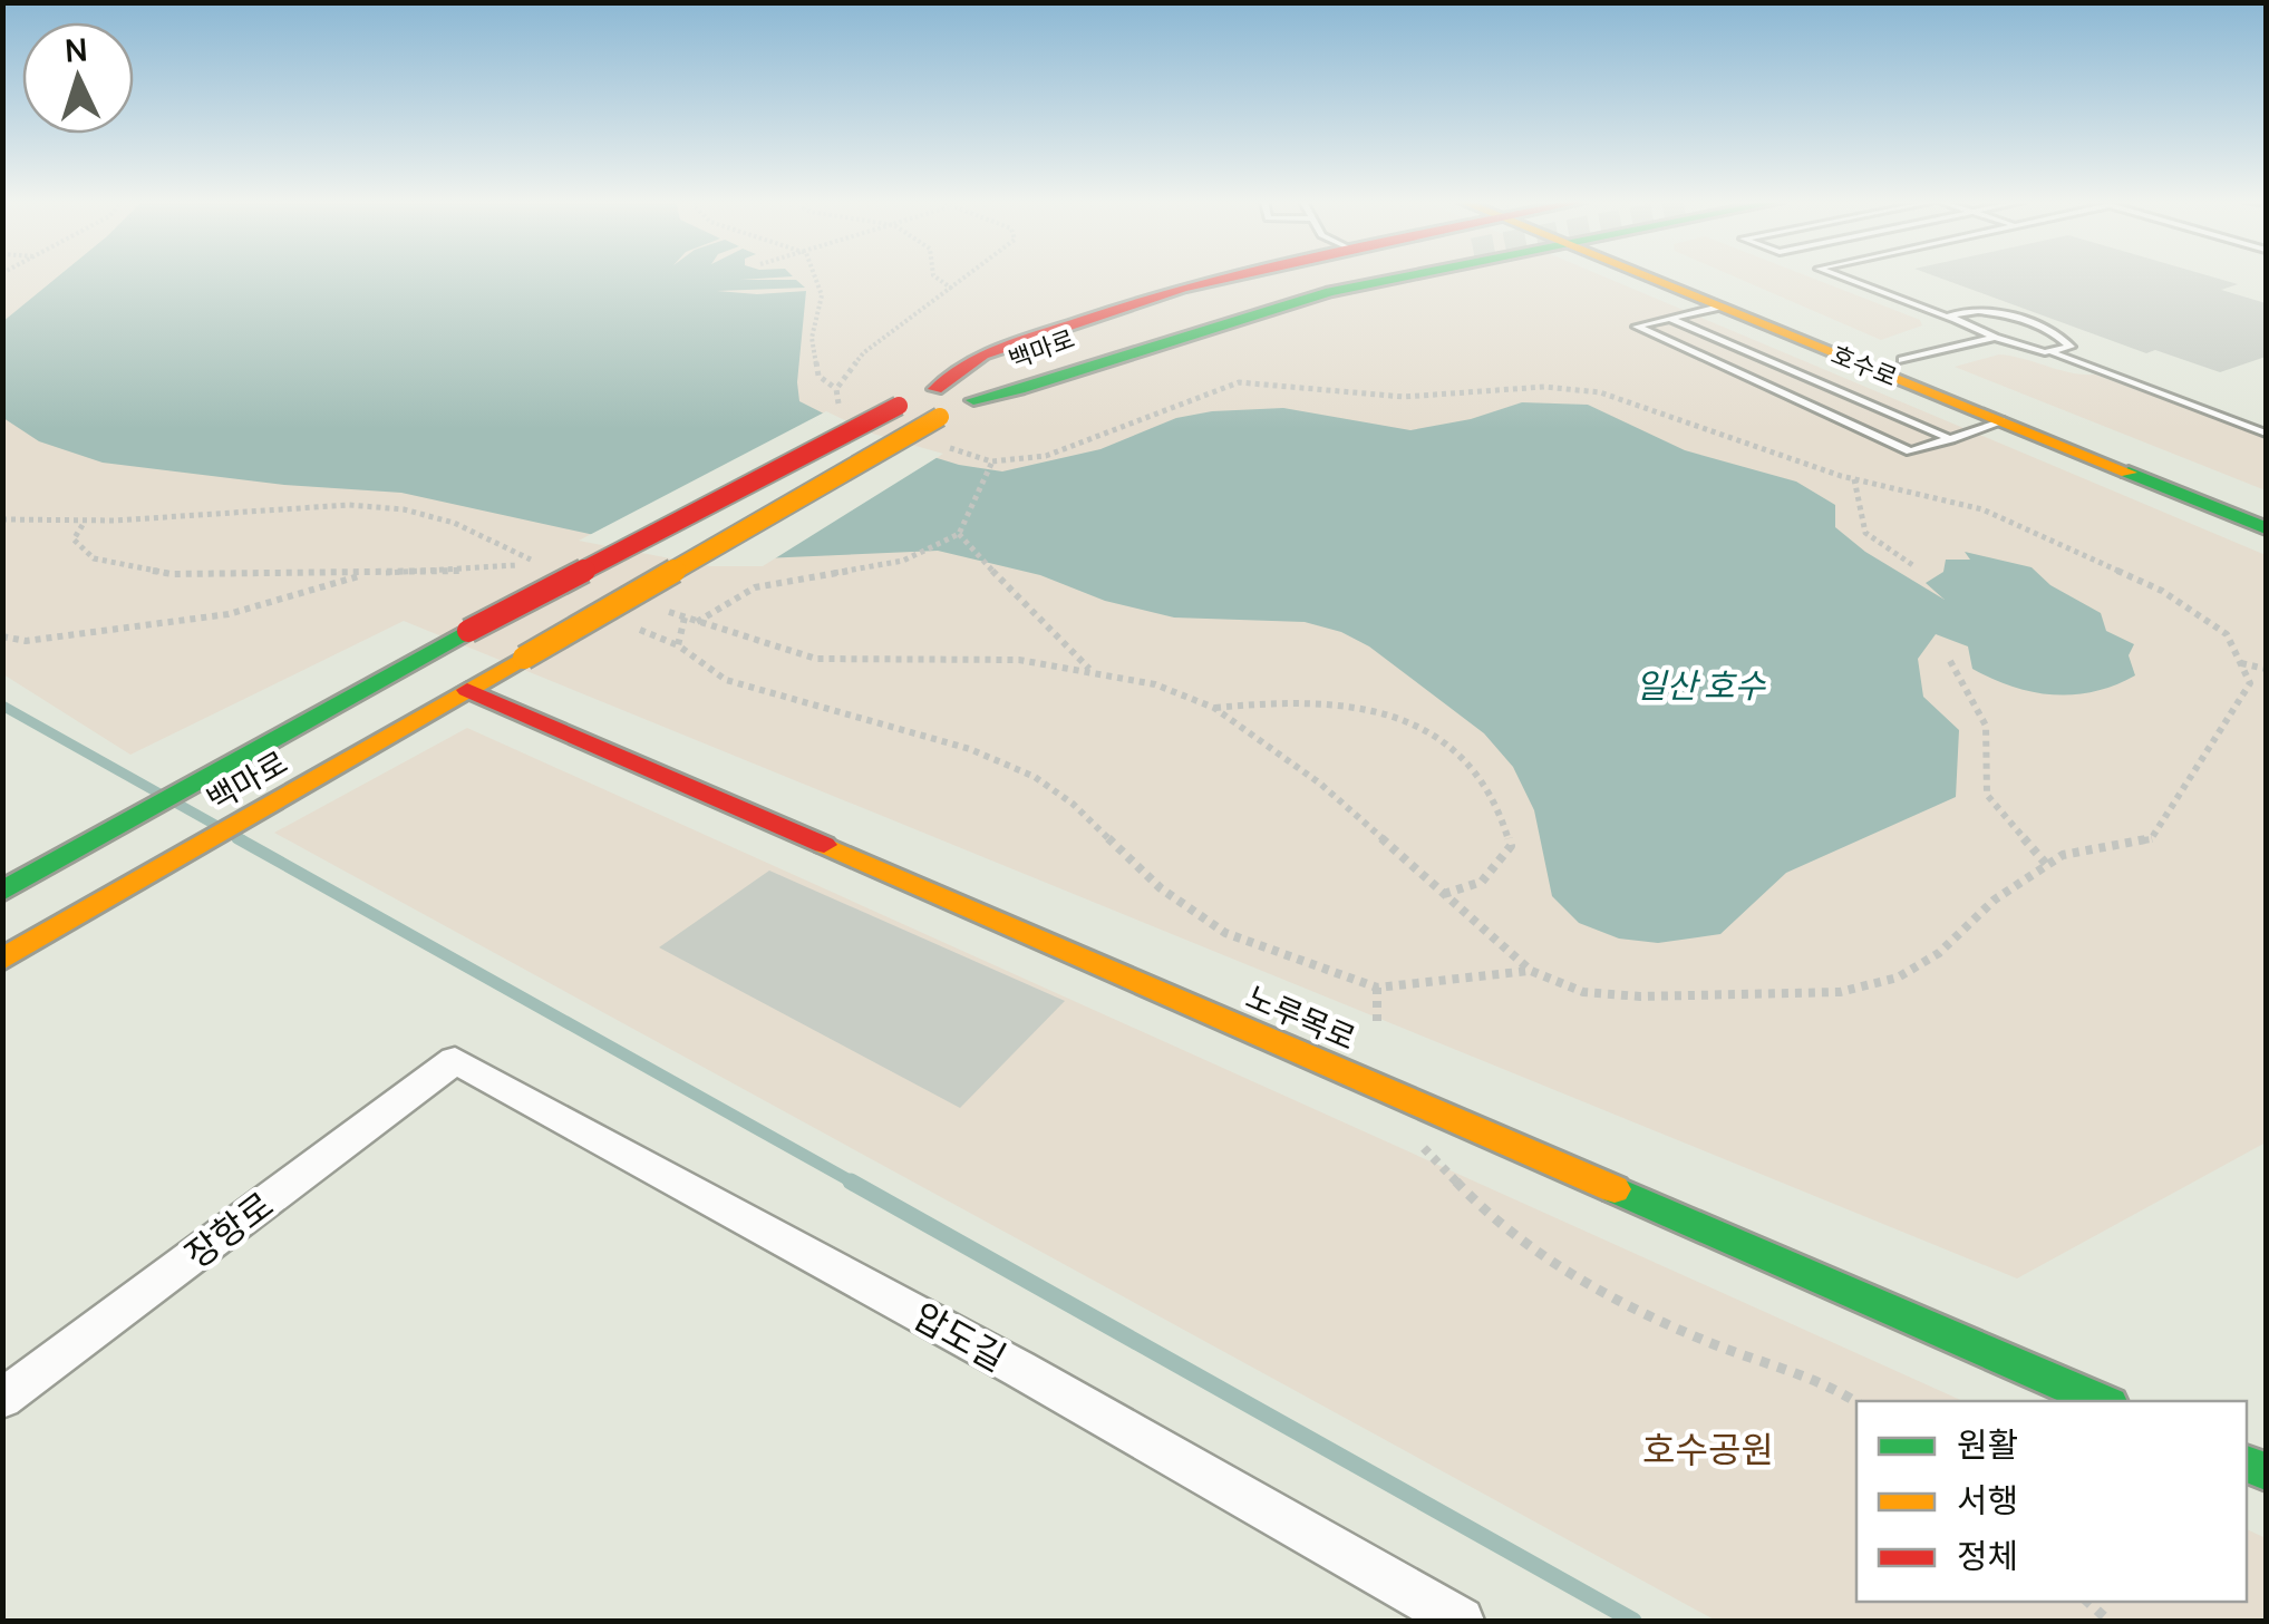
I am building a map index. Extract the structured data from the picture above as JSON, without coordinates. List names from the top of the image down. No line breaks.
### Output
{"streets":{"main road":["백마로","호수로","노루목로"],"street":["장항로","압도길"]},"crossings":[["백마로","노루목로"],["장항로","압도길"]],"water":["일산 호수"],"parks":["호수공원"],"legend":["원활","서행","정체"],"north":"top"}
